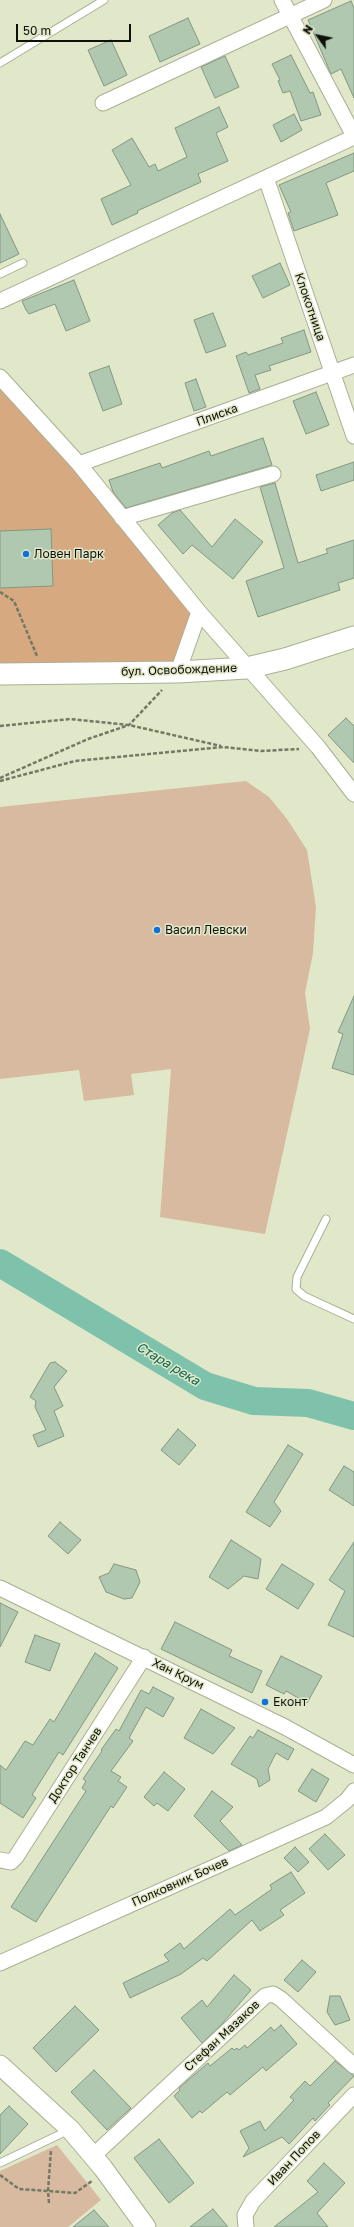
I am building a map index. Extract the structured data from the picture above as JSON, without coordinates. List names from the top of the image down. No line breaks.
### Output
{"streets":{"main road":["бул. Освобождение"],"street":["Клокотница","Плиска","Хан Крум","Доктор Танчев","Полковник Бочев","Стефан Мазаков","Иван Попов"]},"crossings":[["Клокотница","Плиска"],["Хан Крум","Доктор Танчев"]],"water":["Стара река"],"places":["Ловен Парк","Васил Левски","Еконт"],"scale_bar":"50 m","north":"top left"}
